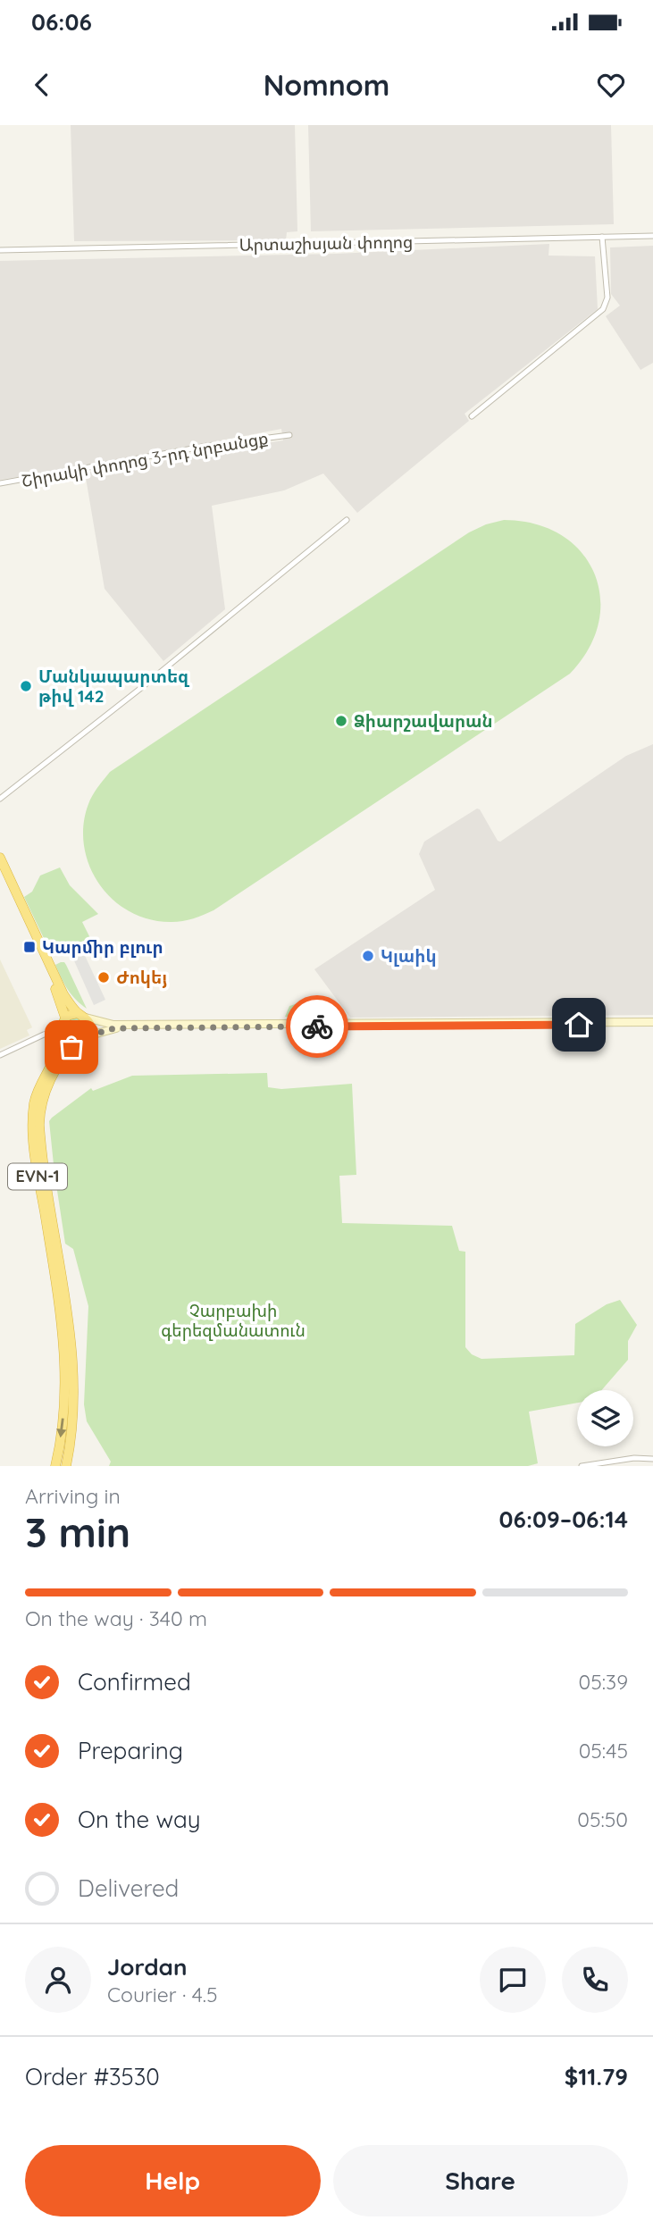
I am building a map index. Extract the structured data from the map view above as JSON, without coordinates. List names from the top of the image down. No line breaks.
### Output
{"streets":{"highway":["EVN-1"],"street":["Արտաշիսյան փողոց","Շիրակի փողոց 3-րդ նրբանցք"]},"parks":["Չարբախի գերեզմանատուն"],"places":{"other":["Մանկապարտեզ թիվ 142","Ձիարշավարան","Կլաիկ","Ժոկեյ"],"transit":["Կարմիր բլուր"]},"page":{"status":"06:06","header":"Nomnom","heading":["3 min","Arriving in","06:09–06:14"],"panel":["Jordan","Courier · 4.5","Order #3530","$11.79"],"bar":"On the way · 340 m","list":[["Confirmed","05:39"],["Preparing","05:45"],["On the way","05:50"],"Delivered"],"buttons":["Help","Share"]}}
